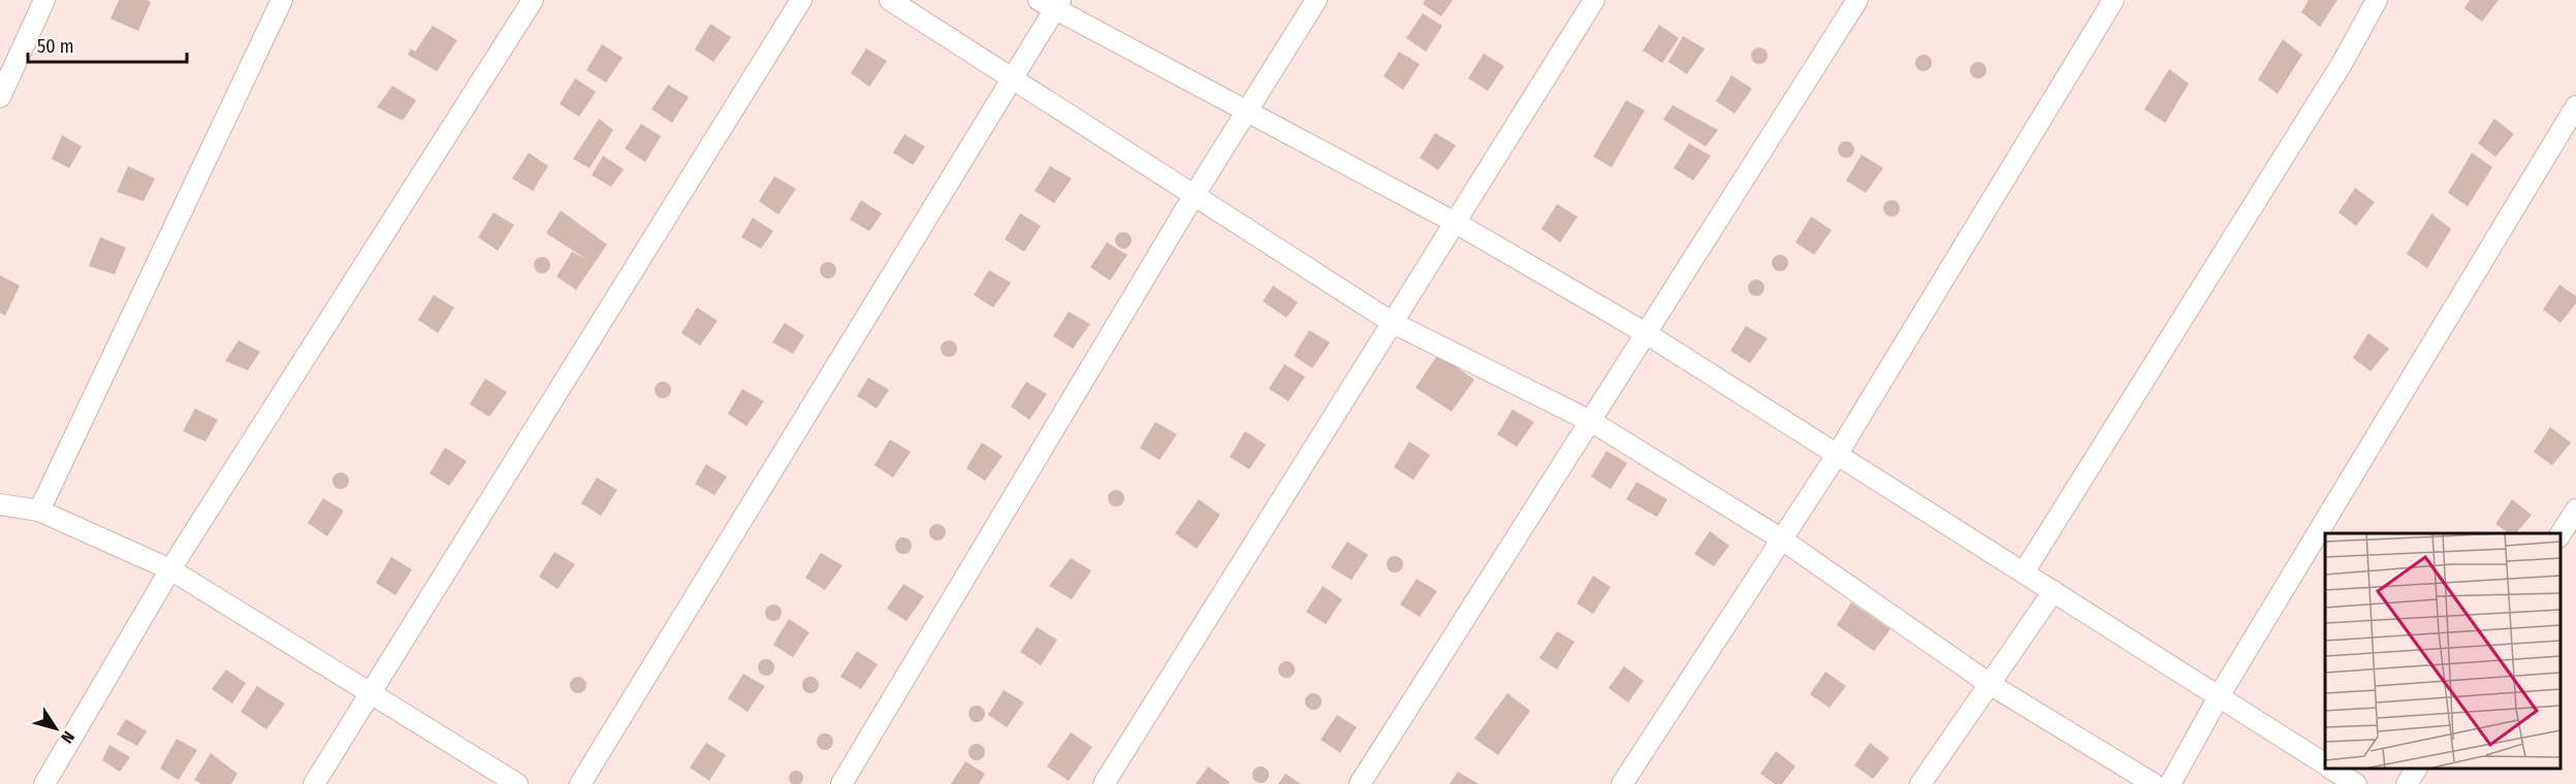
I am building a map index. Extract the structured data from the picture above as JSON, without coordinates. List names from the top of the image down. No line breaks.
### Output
{"scale_bar":"50 m","north":"bottom right"}
